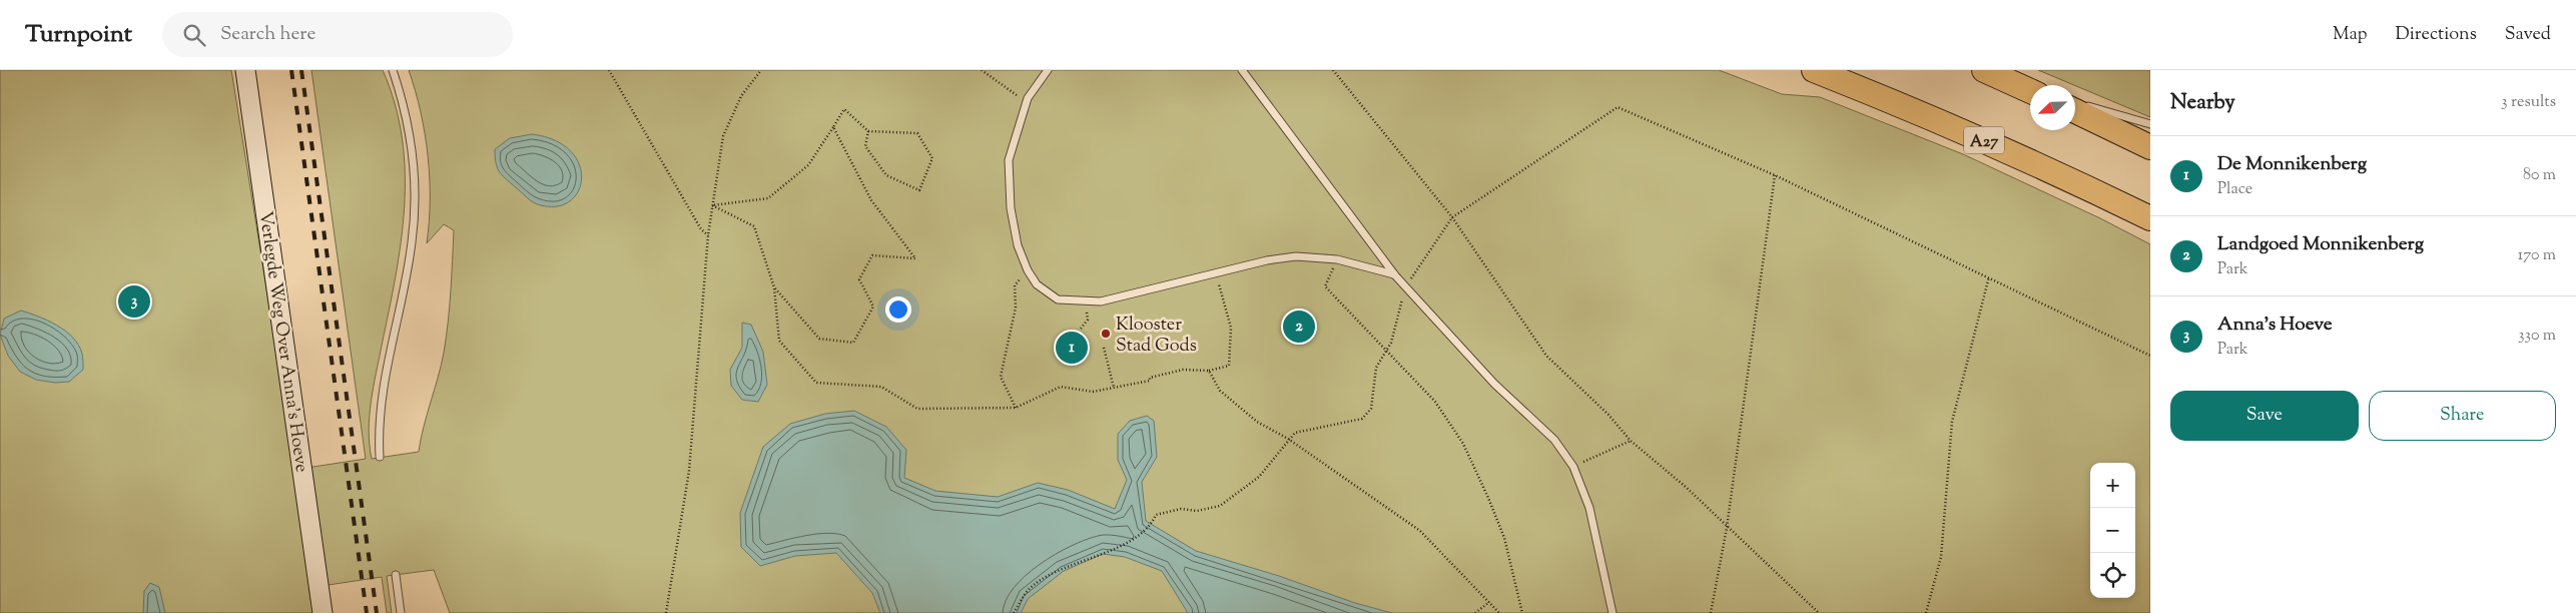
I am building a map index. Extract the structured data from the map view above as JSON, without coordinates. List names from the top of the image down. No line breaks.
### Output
{"streets":{"highway":["A27"],"main road":["Verlegde Weg Over Anna's Hoeve"]},"places":["Klooster Stad Gods"],"north":"bottom left","page":{"header":"Turnpoint","search":"Search here","nav":["Map","Directions","Saved"],"heading":["Nearby","3 results"],"list":[{"mark":"1","name":"De Monnikenberg","note":"Place","value":"80 m"},{"mark":"2","name":"Landgoed Monnikenberg","note":"Park","value":"170 m"},{"mark":"3","name":"Anna's Hoeve","note":"Park","value":"330 m"}],"pins":["3","2","1"],"buttons":["Save","Share"],"map_buttons":["+","−"]}}
